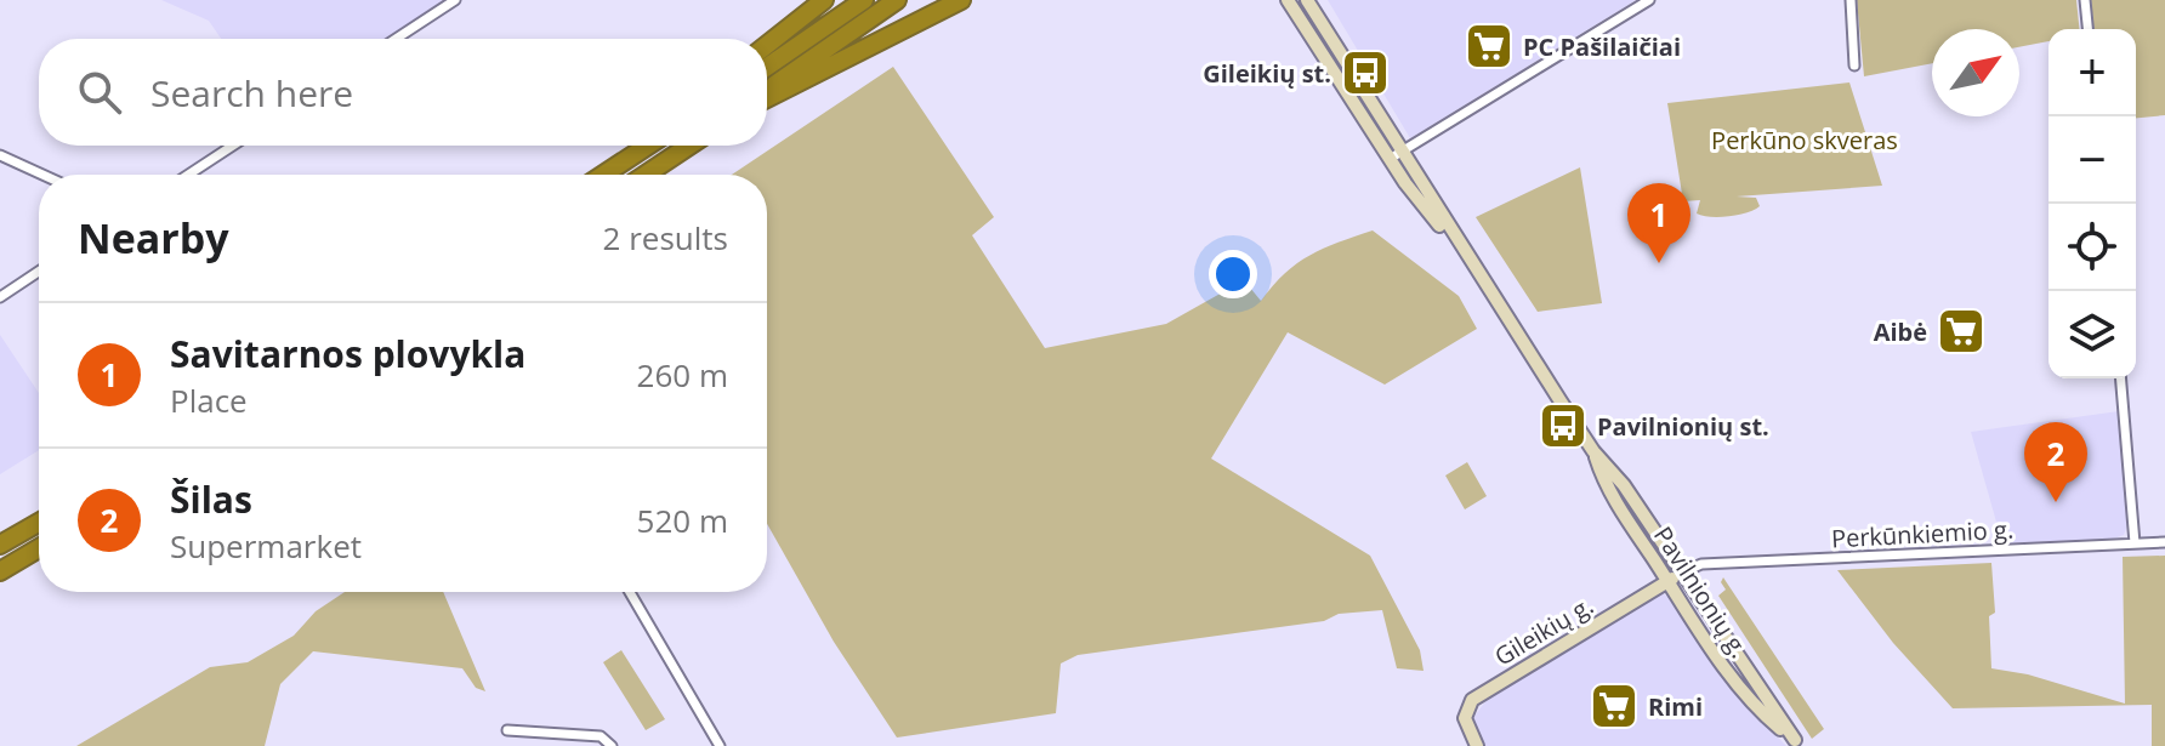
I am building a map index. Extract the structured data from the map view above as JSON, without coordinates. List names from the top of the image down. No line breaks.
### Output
{"streets":{"street":["Perkūnkiemio g.","Pavilnionių g.","Gileikių g."]},"crossings":[["Perkūnkiemio g.","Pavilnionių g."],["Perkūnkiemio g.","Gileikių g."],["Pavilnionių g.","Gileikių g."]],"parks":["Perkūno skveras"],"places":{"supermarket":["PC Pašilaičiai","Aibė","Rimi"],"bus stop":["Gileikių st.","Pavilnionių st."]},"north":"top right","page":{"map_buttons":["+","−"],"search":"Search here","heading":["Nearby","2 results"],"pins":["1","2"],"list":[{"mark":"1","name":"Savitarnos plovykla","note":"Place","value":"260 m"},{"mark":"2","name":"Šilas","note":"Supermarket","value":"520 m"}]}}
